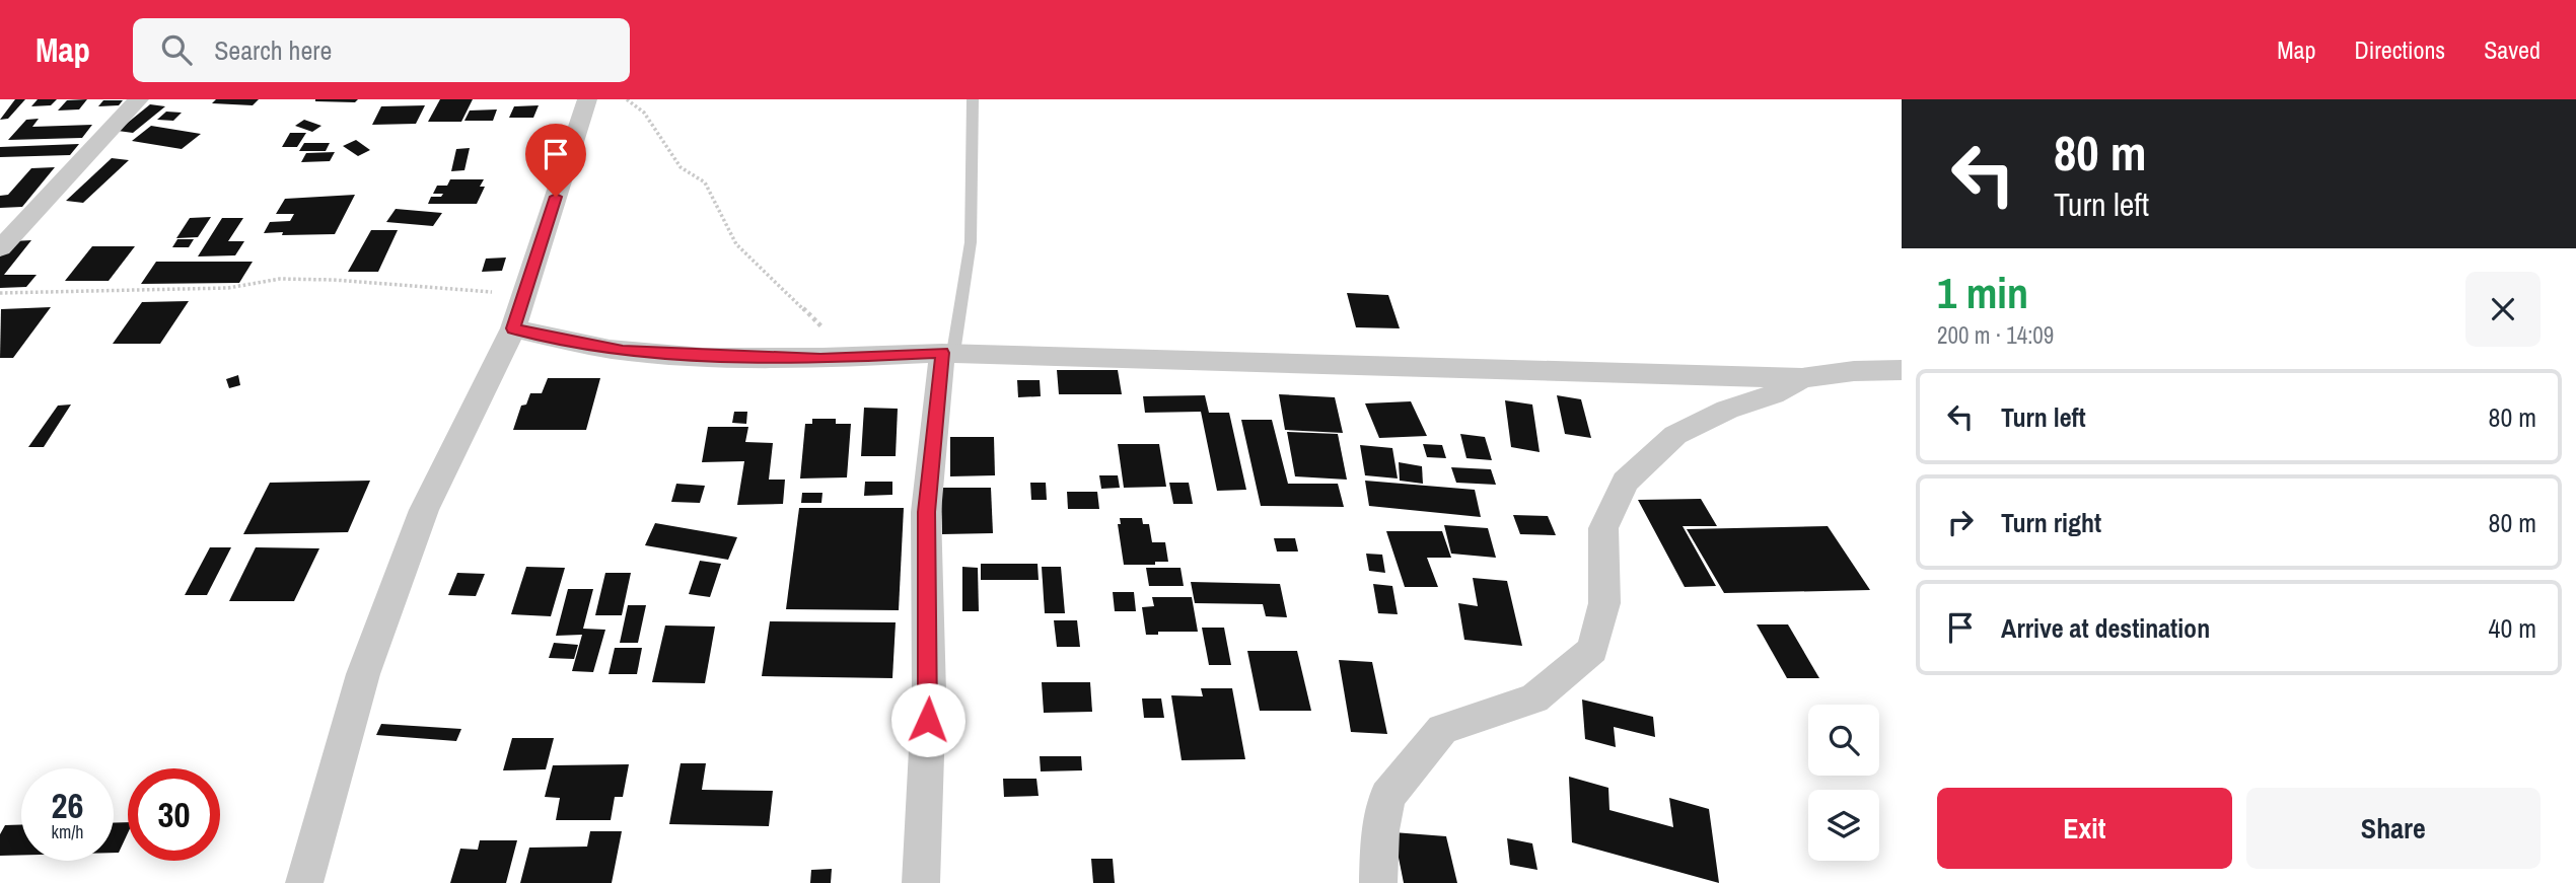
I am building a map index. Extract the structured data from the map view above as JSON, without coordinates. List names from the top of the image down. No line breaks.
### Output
{"page":{"header":"Map","search":"Search here","nav":["Map","Directions","Saved"],"turn":["80 m","Turn left"],"heading":["1 min","200 m · 14:09"],"list":[{"name":"Turn left","value":"80 m"},{"name":"Turn right","value":"80 m"},{"name":"Arrive at destination","value":"40 m"}],"speed":"26 km/h","limit":"30","buttons":["Exit","Share"]}}
